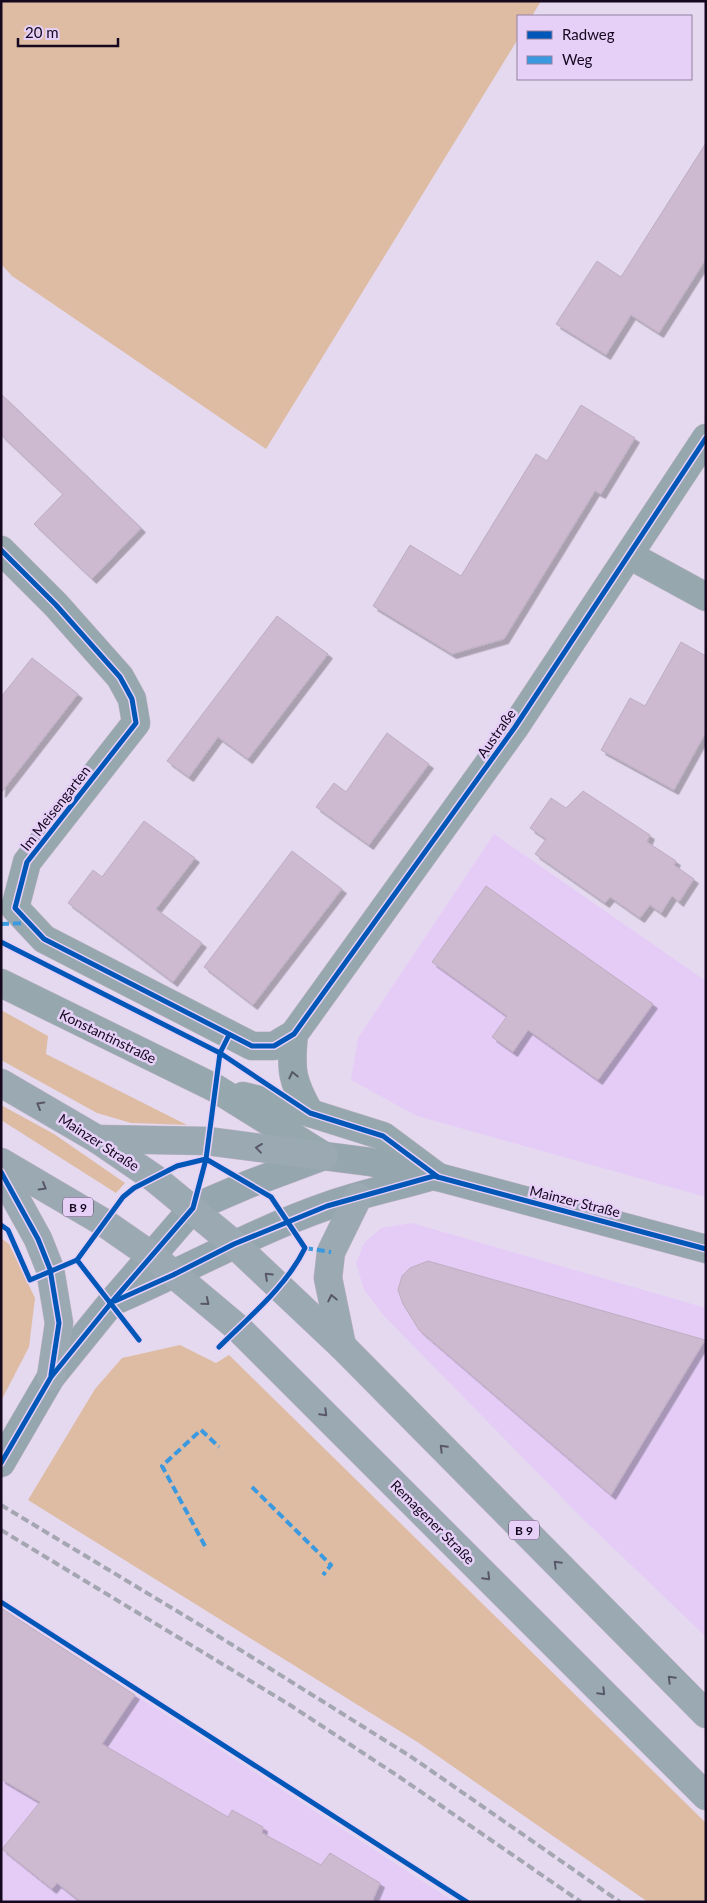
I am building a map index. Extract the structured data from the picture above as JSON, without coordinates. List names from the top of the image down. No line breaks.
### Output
{"streets":{"main road":["Mainzer Straße","B 9","Remagener Straße"],"street":["Austraße","Im Meisengarten","Konstantinstraße"]},"crossings":[["Austraße","Im Meisengarten"],["Konstantinstraße","Mainzer Straße"],["Mainzer Straße","B 9"],["Mainzer Straße","Remagener Straße"],["B 9","Remagener Straße"]],"legend":["Radweg","Weg"],"scale_bar":"20 m"}
